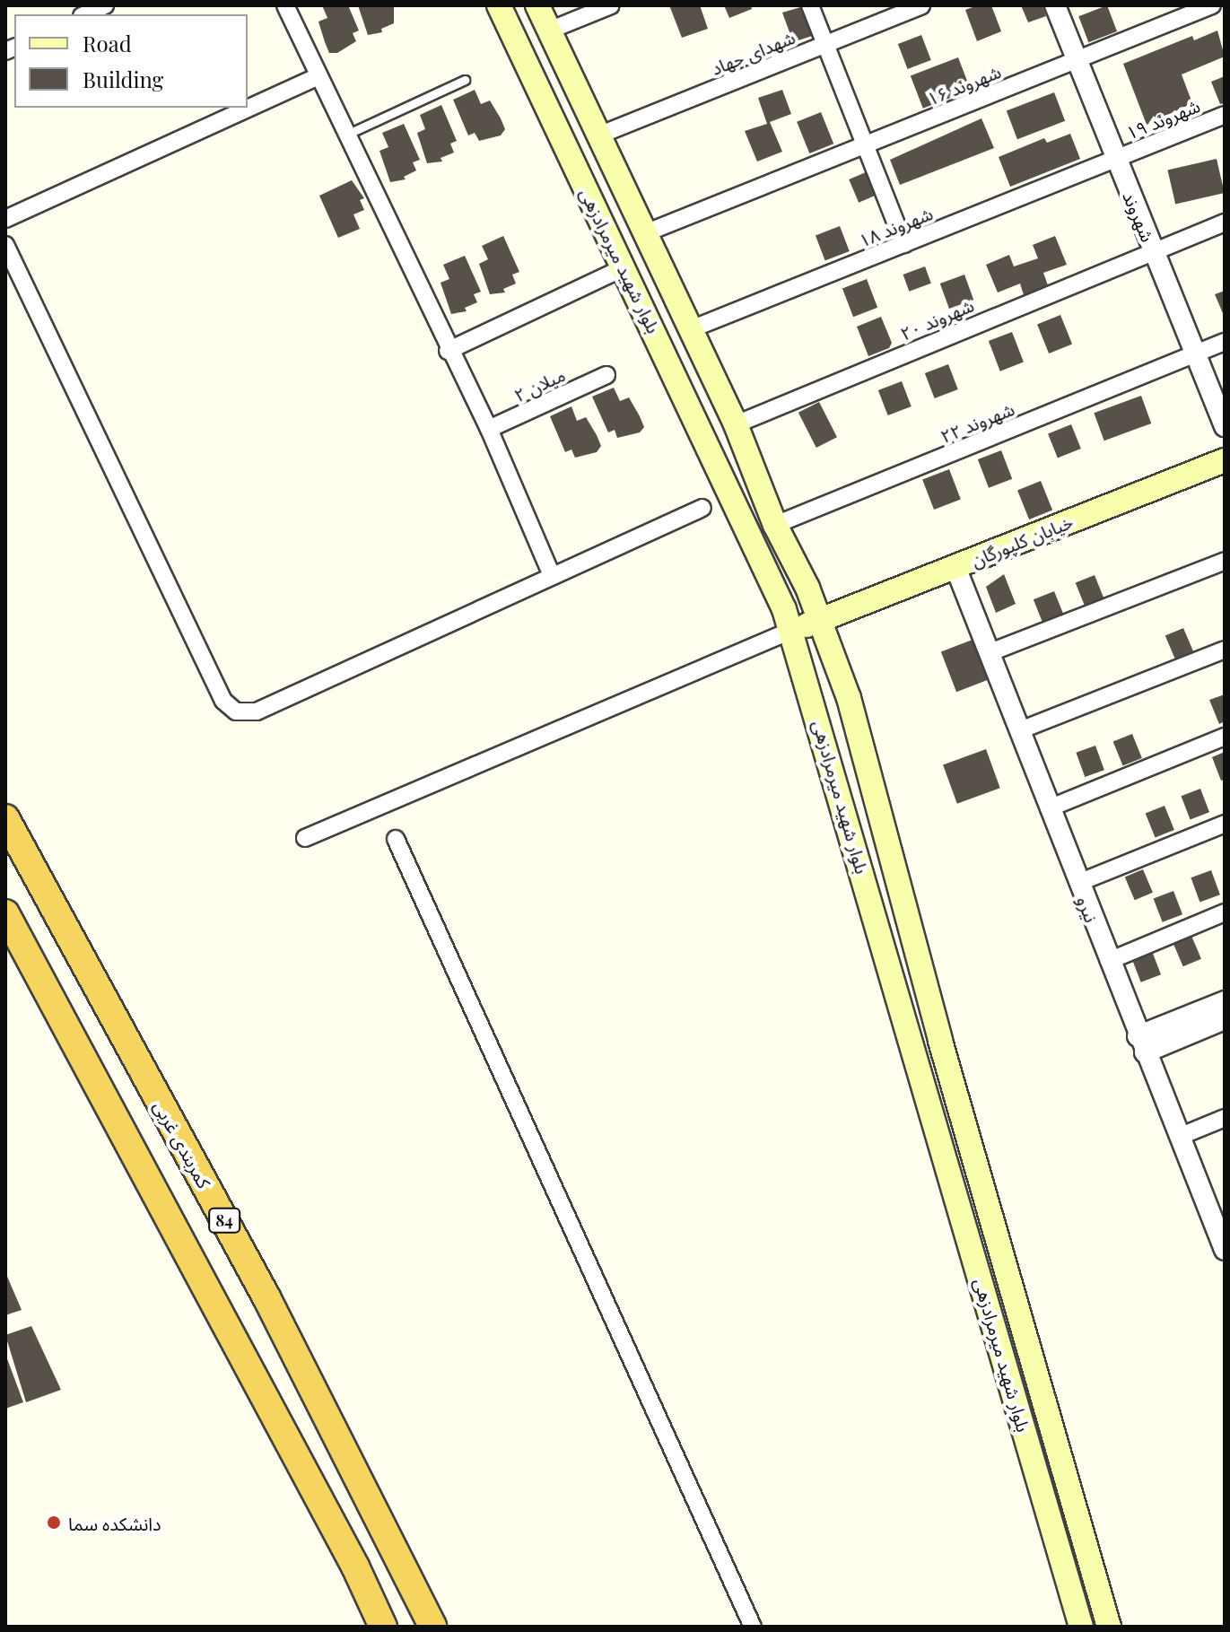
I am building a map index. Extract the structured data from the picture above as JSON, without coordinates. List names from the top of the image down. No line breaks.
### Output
{"streets":{"highway":["کمربندی غربی","84"],"main road":["بلوار شهید میرمرادزهی","خیابان کلپورگان"],"street":["شهدای جهاد","شهروند ۱۶","شهروند ۱۹","شهروند","شهروند ۱۸","شهروند ۲۰","میلان ۲","شهروند ۲۲","نیرو"]},"crossings":[["شهدای جهاد","بلوار شهید میرمرادزهی"],["شهروند ۱۶","شهروند"],["شهروند ۱۶","بلوار شهید میرمرادزهی"],["شهروند ۱۹","شهروند"],["شهروند ۱۹","شهروند ۱۸"],["شهروند","شهروند ۱۸"],["شهروند","شهروند ۲۰"],["شهروند","شهروند ۲۲"],["شهروند ۱۸","بلوار شهید میرمرادزهی"],["بلوار شهید میرمرادزهی","شهروند ۲۰"],["بلوار شهید میرمرادزهی","شهروند ۲۲"],["بلوار شهید میرمرادزهی","خیابان کلپورگان"],["خیابان کلپورگان","نیرو"]],"places":["دانشکده سما"],"legend":["Road","Building"]}
